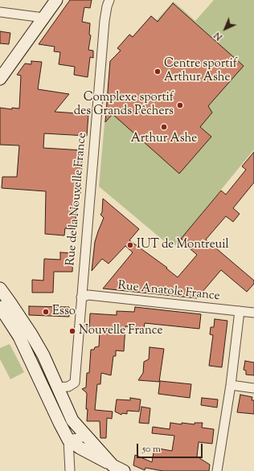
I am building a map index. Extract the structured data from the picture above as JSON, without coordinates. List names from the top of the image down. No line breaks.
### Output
{"streets":{"street":["Rue de la Nouvelle France","Rue Anatole France"]},"crossings":[["Rue de la Nouvelle France","Rue Anatole France"]],"places":["Centre sportif Arthur Ashe","Complexe sportif des Grands Pêchers","Arthur Ashe","IUT de Montreuil","Esso","Nouvelle France"],"scale_bar":"50 m","north":"bottom left"}
